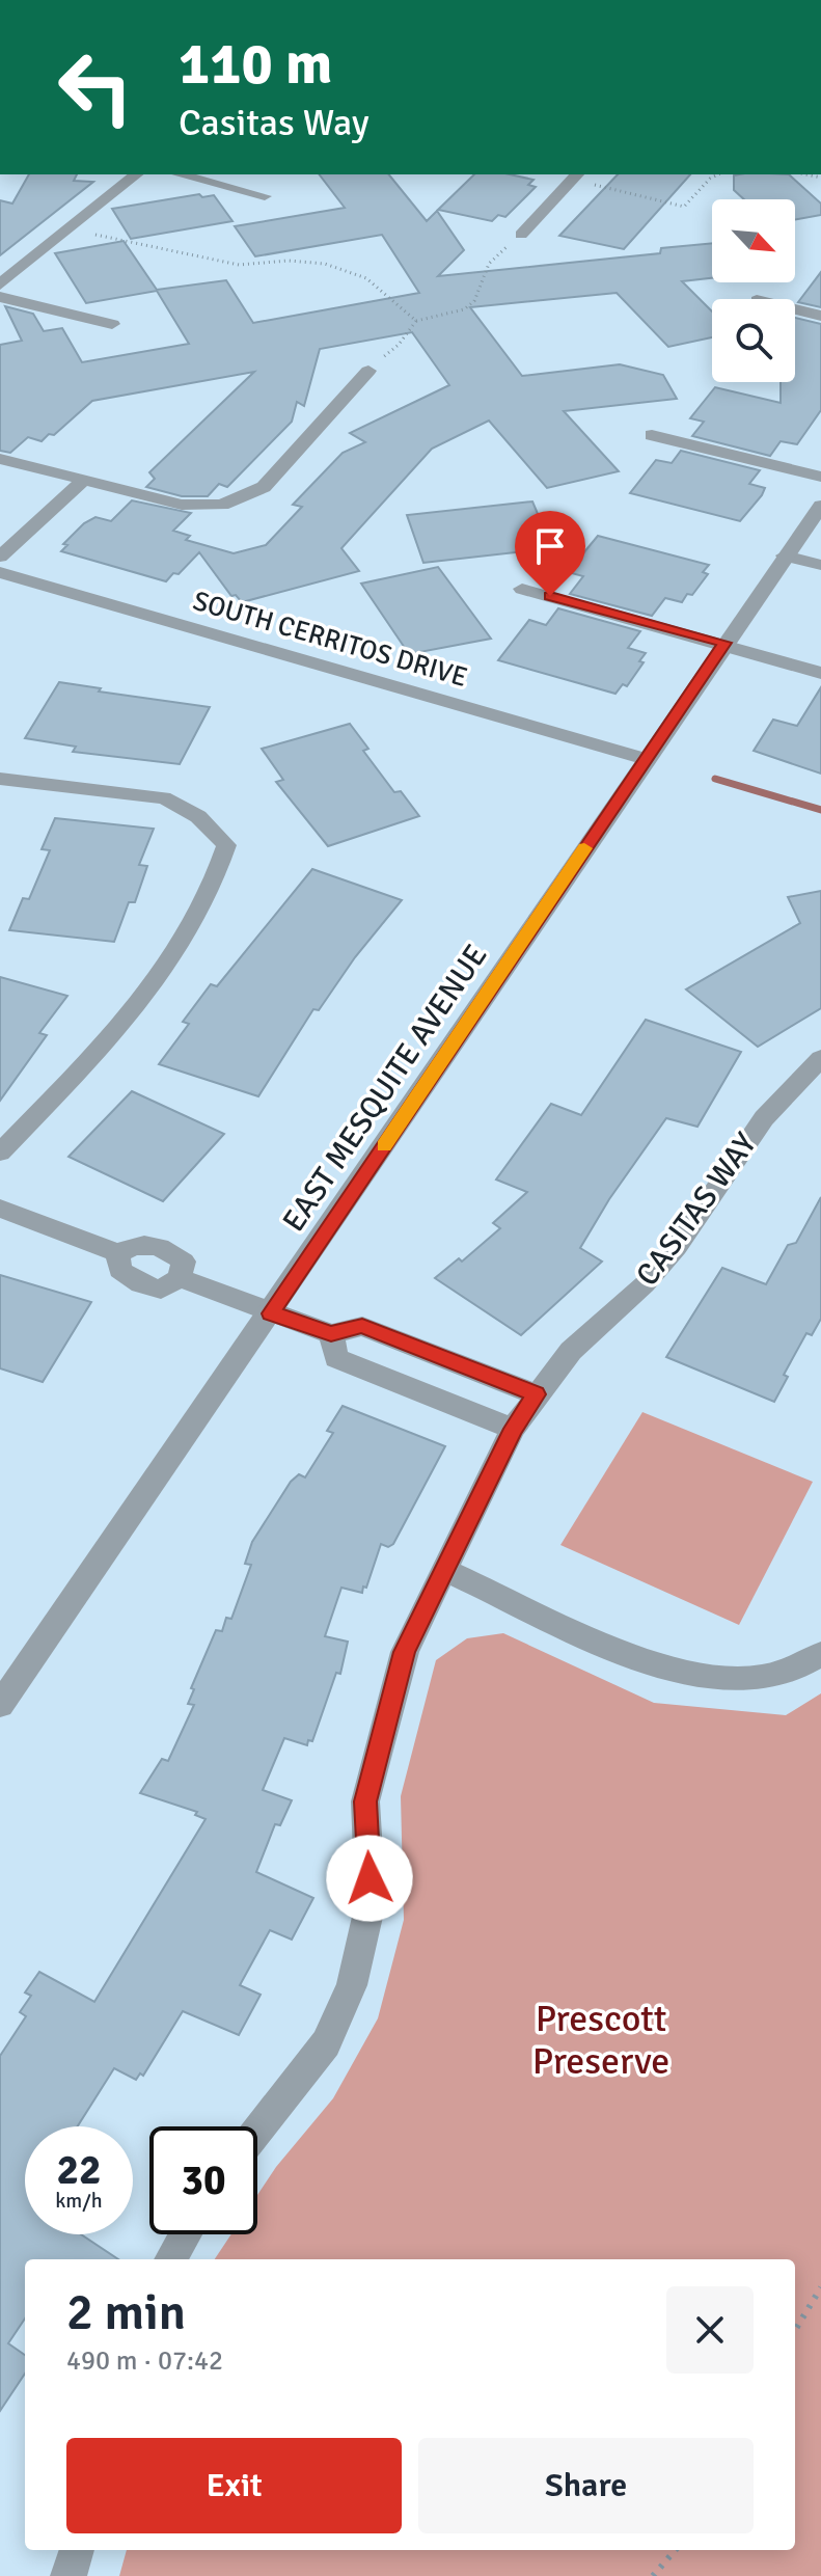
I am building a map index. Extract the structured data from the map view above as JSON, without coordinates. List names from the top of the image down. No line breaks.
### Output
{"streets":{"street":["SOUTH CERRITOS DRIVE","EAST MESQUITE AVENUE","CASITAS WAY"]},"crossings":[["SOUTH CERRITOS DRIVE","EAST MESQUITE AVENUE"]],"parks":["Prescott Preserve"],"north":"bottom right","page":{"turn":["110 m","Casitas Way"],"speed":"22 km/h","limit":"30","heading":["2 min","490 m · 07:42"],"buttons":["Exit","Share"]}}
